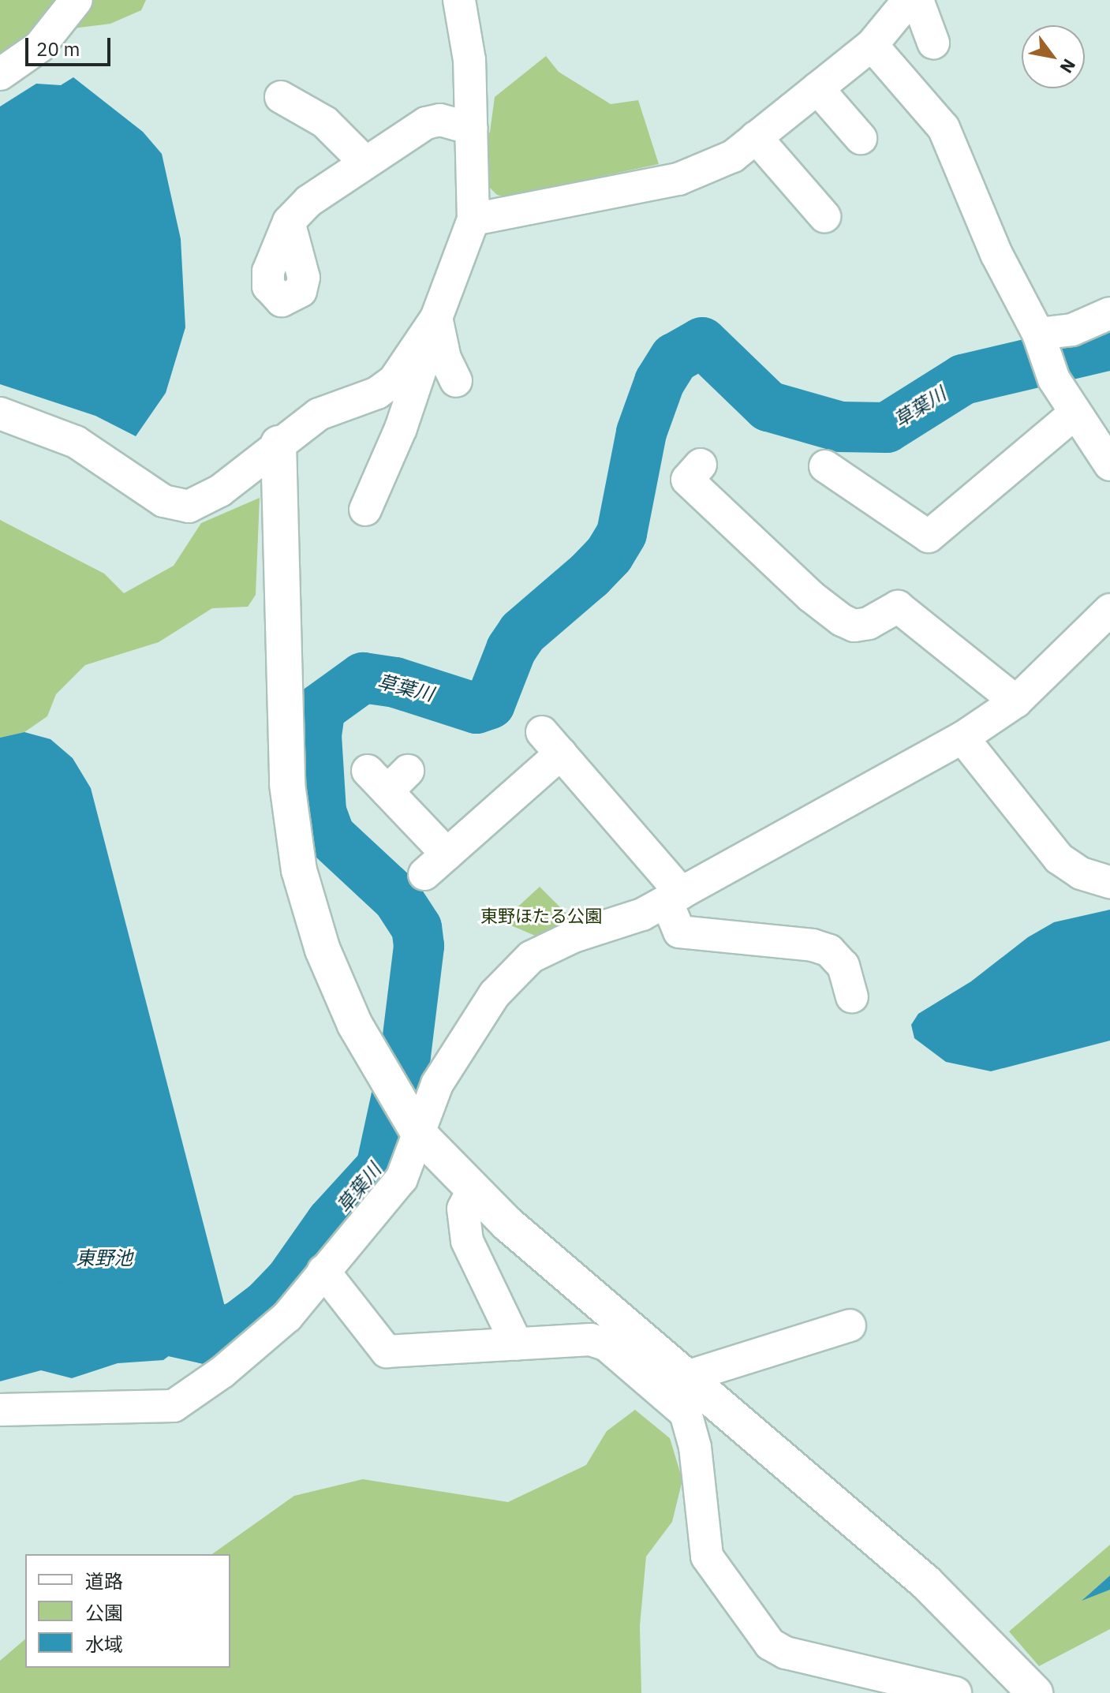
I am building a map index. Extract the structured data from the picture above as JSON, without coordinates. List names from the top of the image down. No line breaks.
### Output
{"water":["草葉川","東野池"],"parks":["東野ほたる公園"],"legend":["道路","公園","水域"],"scale_bar":"20 m","north":"bottom right"}
